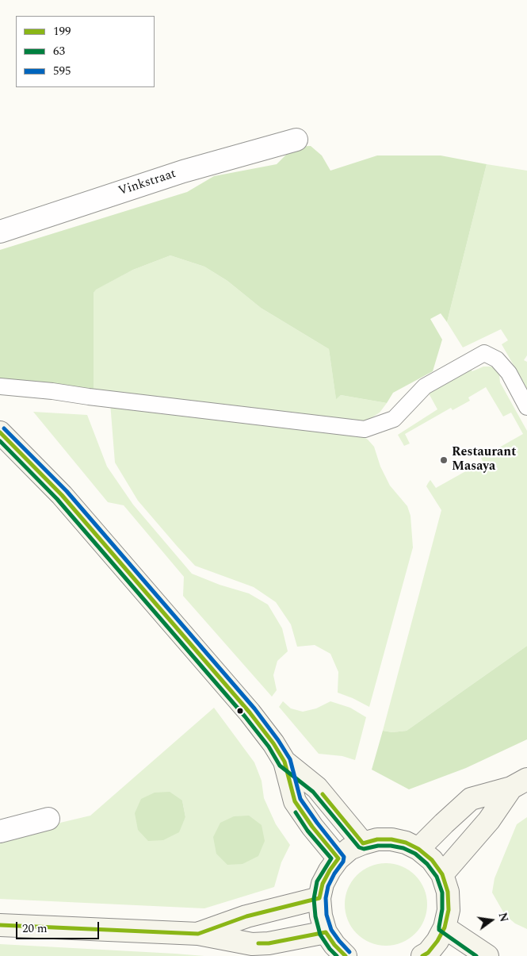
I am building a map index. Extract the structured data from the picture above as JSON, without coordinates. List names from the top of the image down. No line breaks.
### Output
{"streets":{"street":["Vinkstraat"]},"places":["Restaurant Masaya"],"lines":["transit line 595","transit line 199","transit line 63"],"legend":["199","63","595"],"scale_bar":"20 m","north":"right"}
